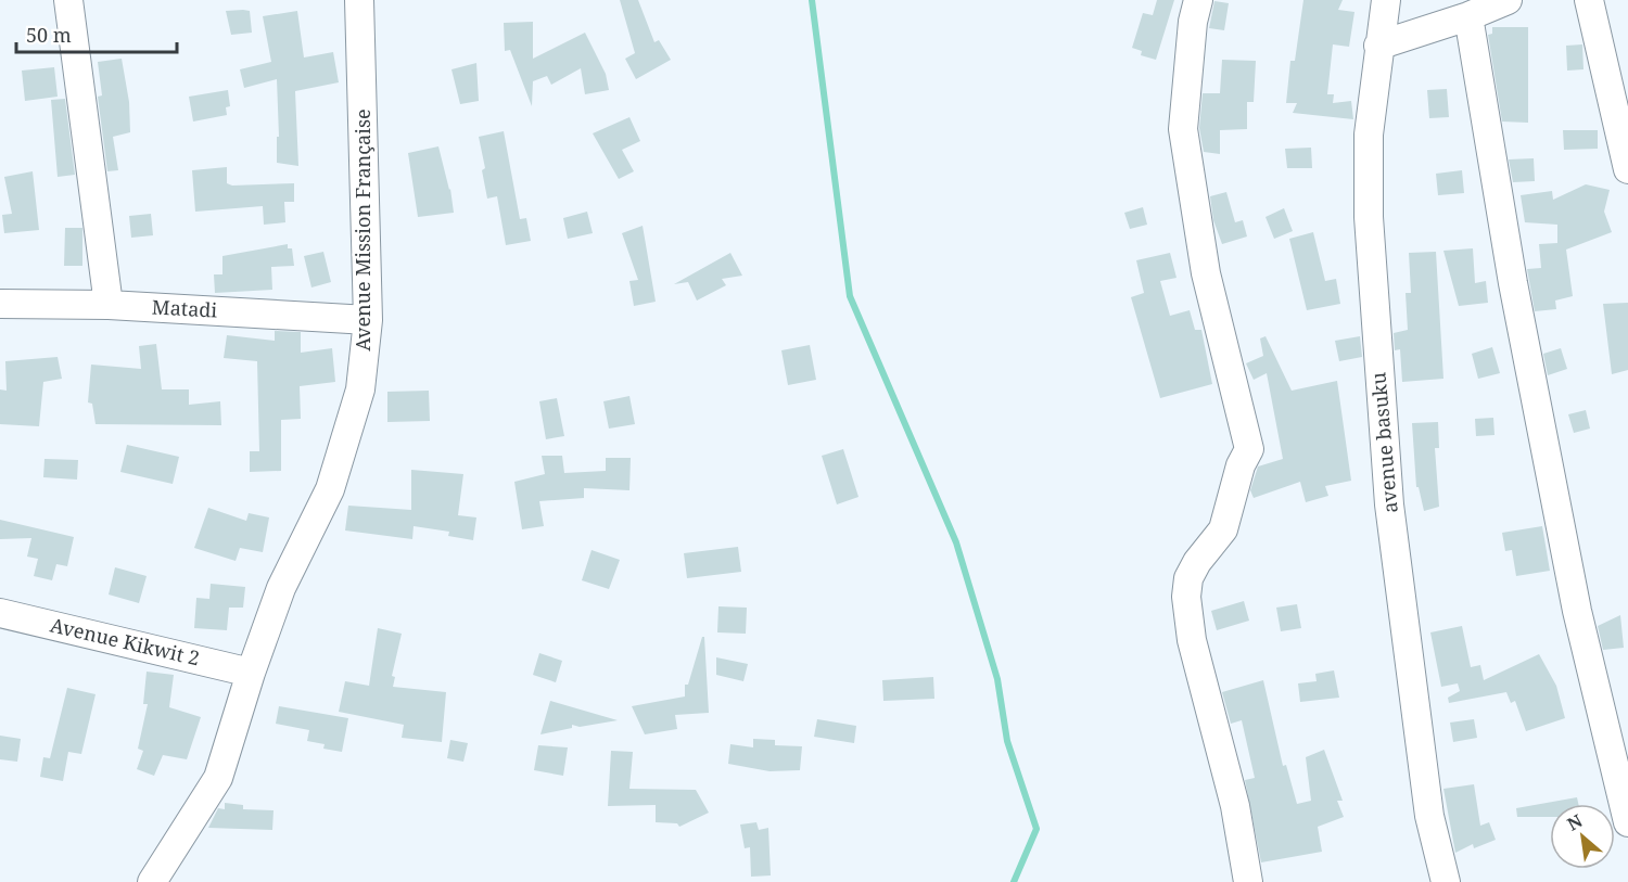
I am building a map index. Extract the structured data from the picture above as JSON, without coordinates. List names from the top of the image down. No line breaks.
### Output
{"streets":{"street":["Avenue Mission Française","Matadi","avenue basuku","Avenue Kikwit 2"]},"crossings":[["Avenue Mission Française","Matadi"],["Avenue Mission Française","Avenue Kikwit 2"]],"scale_bar":"50 m","north":"top left"}
